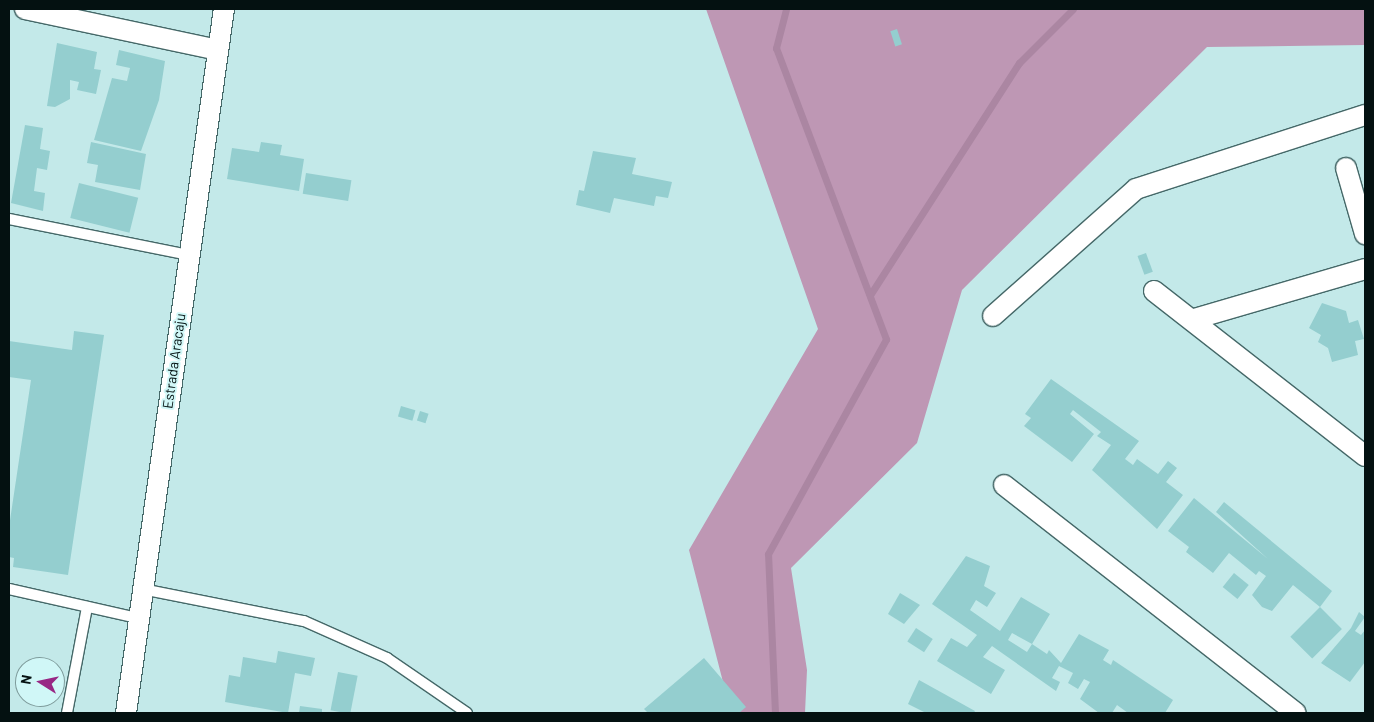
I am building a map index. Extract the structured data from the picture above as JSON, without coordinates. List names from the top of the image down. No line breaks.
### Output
{"streets":{"street":["Estrada Aracaju"]},"north":"left"}
